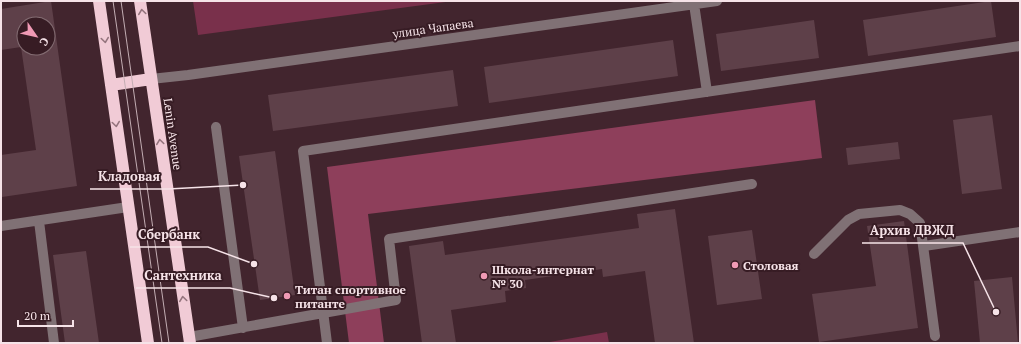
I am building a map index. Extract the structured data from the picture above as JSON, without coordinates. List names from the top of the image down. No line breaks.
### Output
{"streets":{"highway":["Lenin Avenue"],"street":["улица Чапаева"]},"crossings":[["улица Чапаева","Lenin Avenue"]],"places":["Кладовая","Сбербанк","Столовая","Школа-интернат № 30","Титан спортивное питанте","Сантехника","Архив ДВЖД"],"scale_bar":"20 m","north":"bottom right"}
